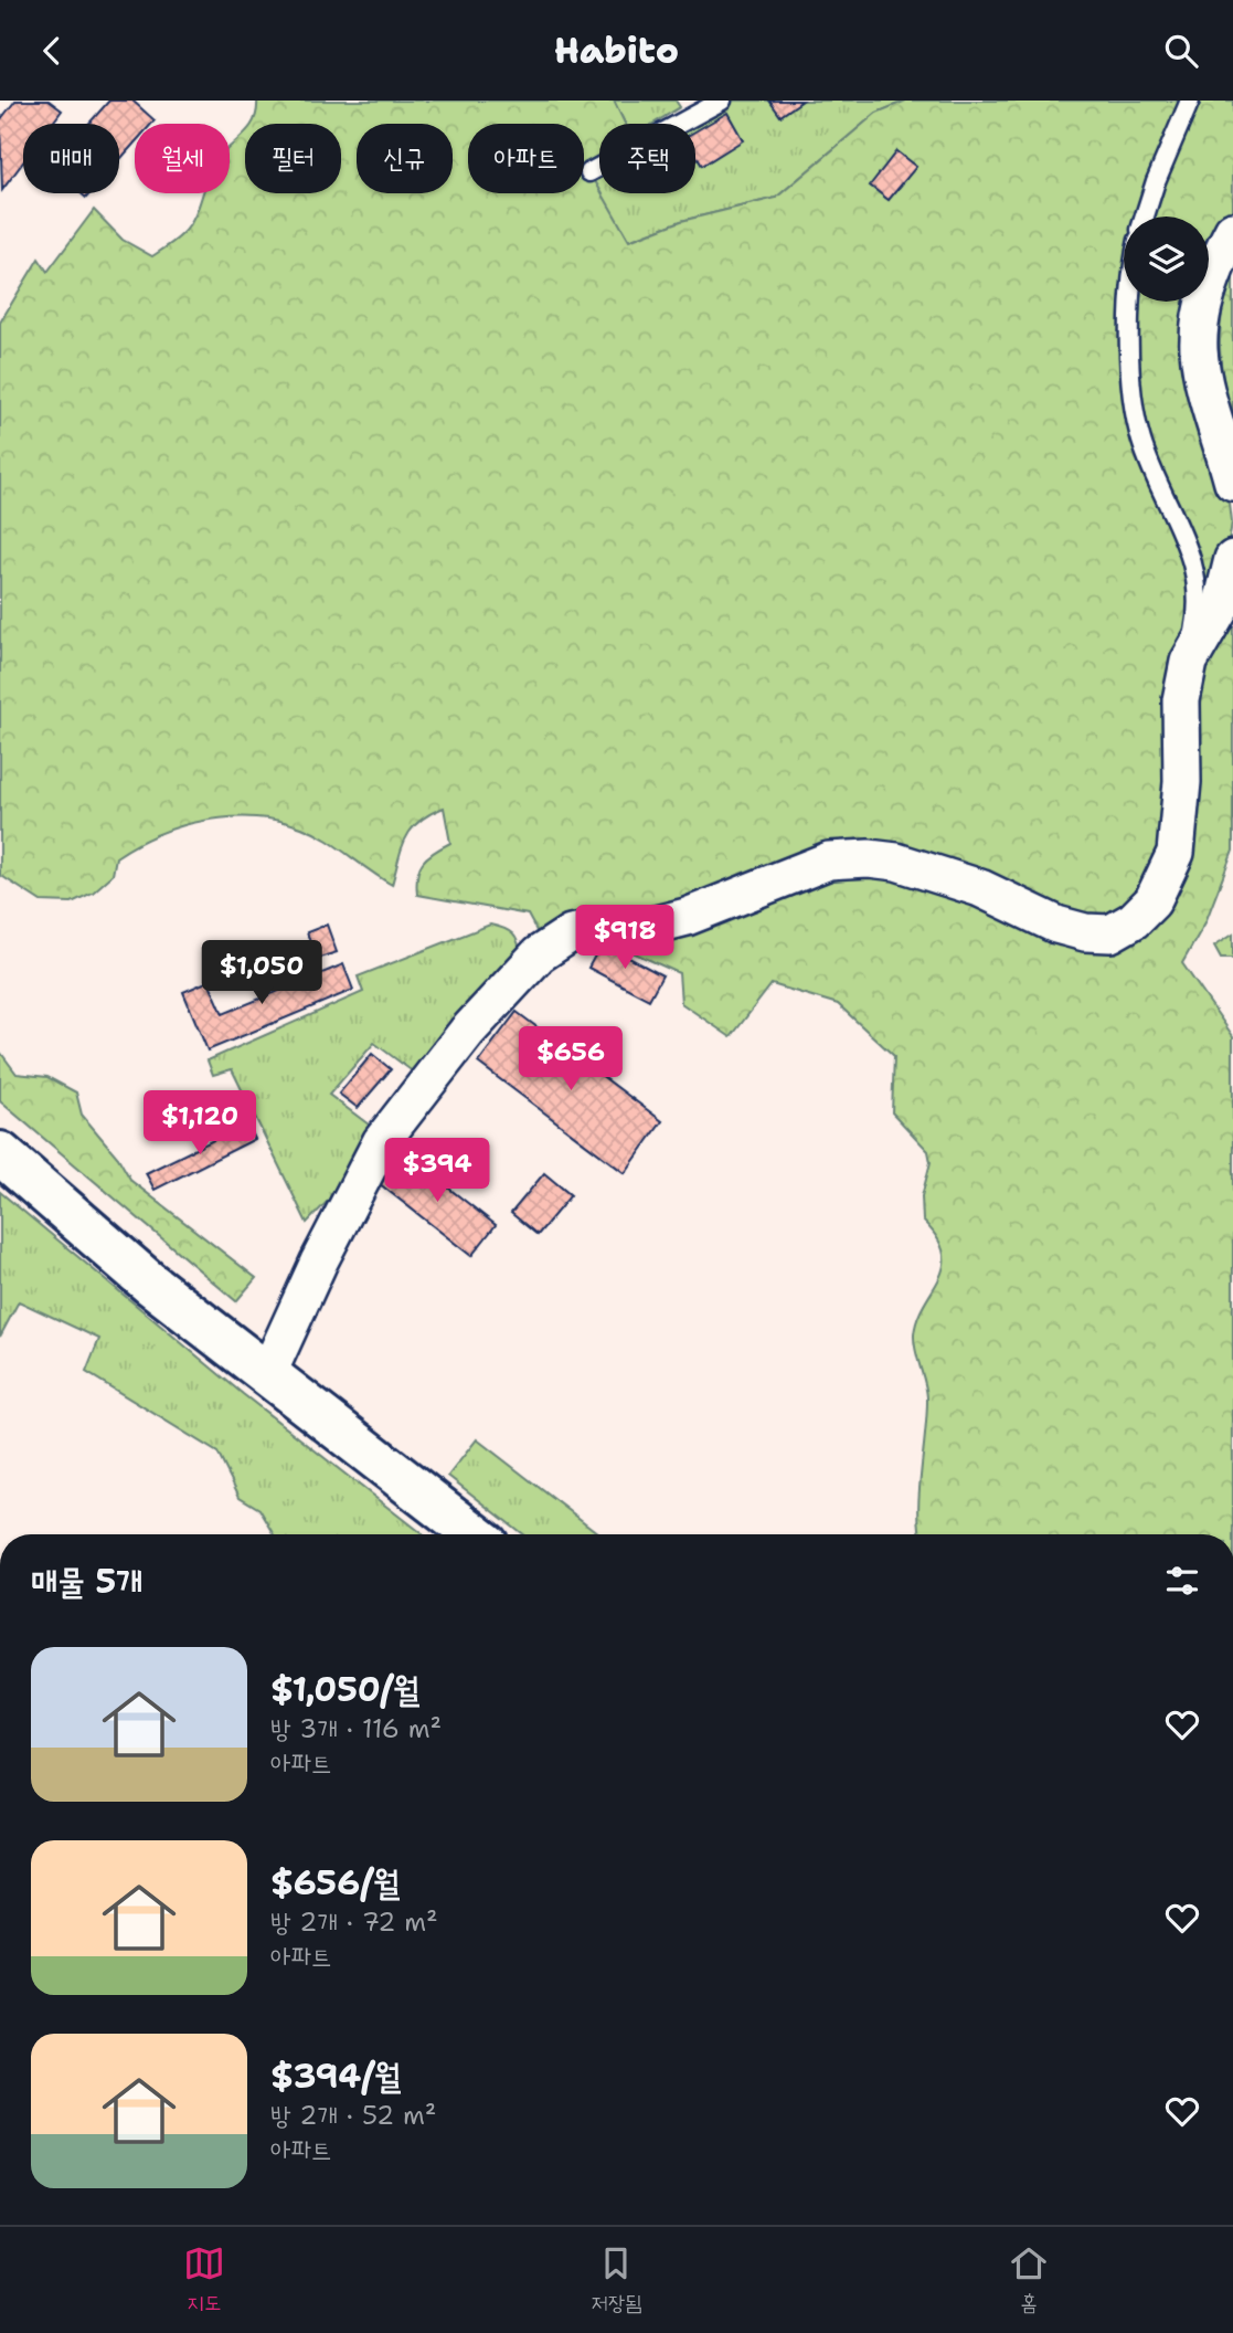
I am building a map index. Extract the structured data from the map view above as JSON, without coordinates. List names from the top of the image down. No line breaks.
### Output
{"page":{"header":"Habito","chip":["매매","월세","필터","신규","아파트","주택"],"price":["$918","$1,050","$656","$1,120","$394"],"heading":"매물 5개","list":[{"name":"$1,050/월","note":"방 3개 · 116 m² · 아파트"},{"name":"$656/월","note":"방 2개 · 72 m² · 아파트"},{"name":"$394/월","note":"방 2개 · 52 m² · 아파트"}],"tabs":["지도","저장됨","홈"]}}
